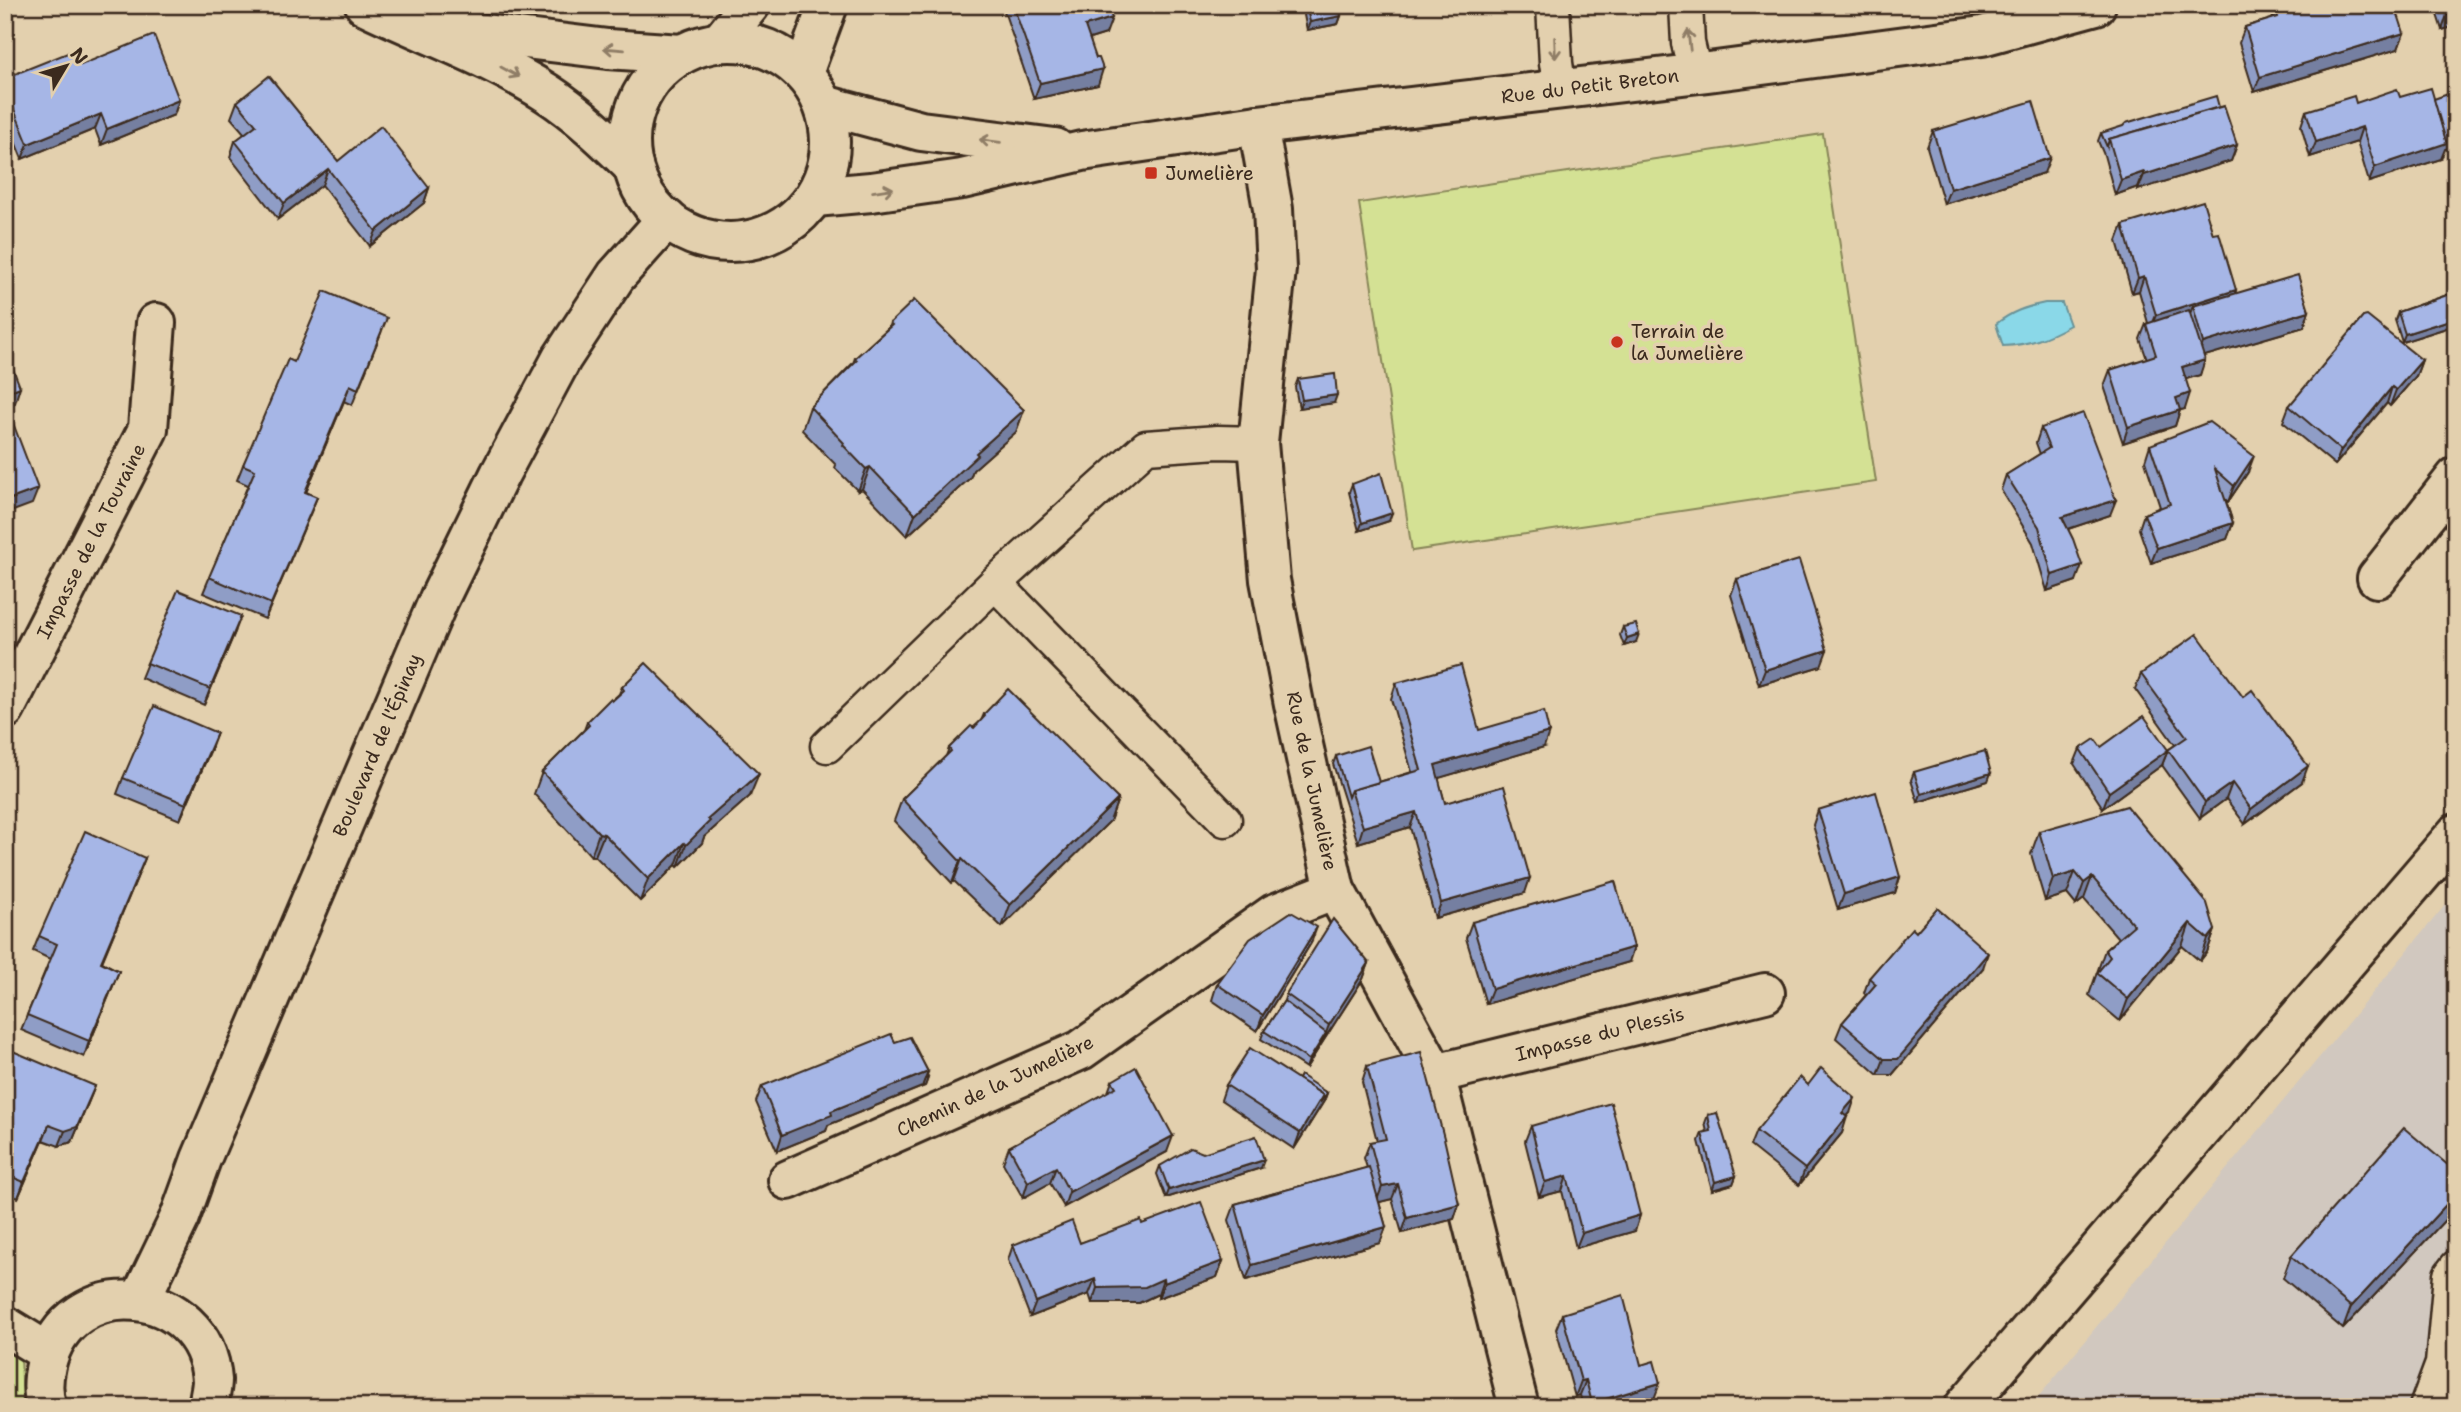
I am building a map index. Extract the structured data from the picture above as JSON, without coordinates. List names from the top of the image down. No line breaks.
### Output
{"streets":{"street":["Rue du Petit Breton","Impasse de la Touraine","Boulevard de l'Épinay","Rue de la Jumelière","Impasse du Plessis","Chemin de la Jumelière"]},"crossings":[["Rue du Petit Breton","Boulevard de l'Épinay"],["Rue du Petit Breton","Rue de la Jumelière"],["Rue de la Jumelière","Impasse du Plessis"],["Rue de la Jumelière","Chemin de la Jumelière"]],"places":{"transit":["Jumelière"],"other":["Terrain de la Jumelière"]},"north":"top right"}
